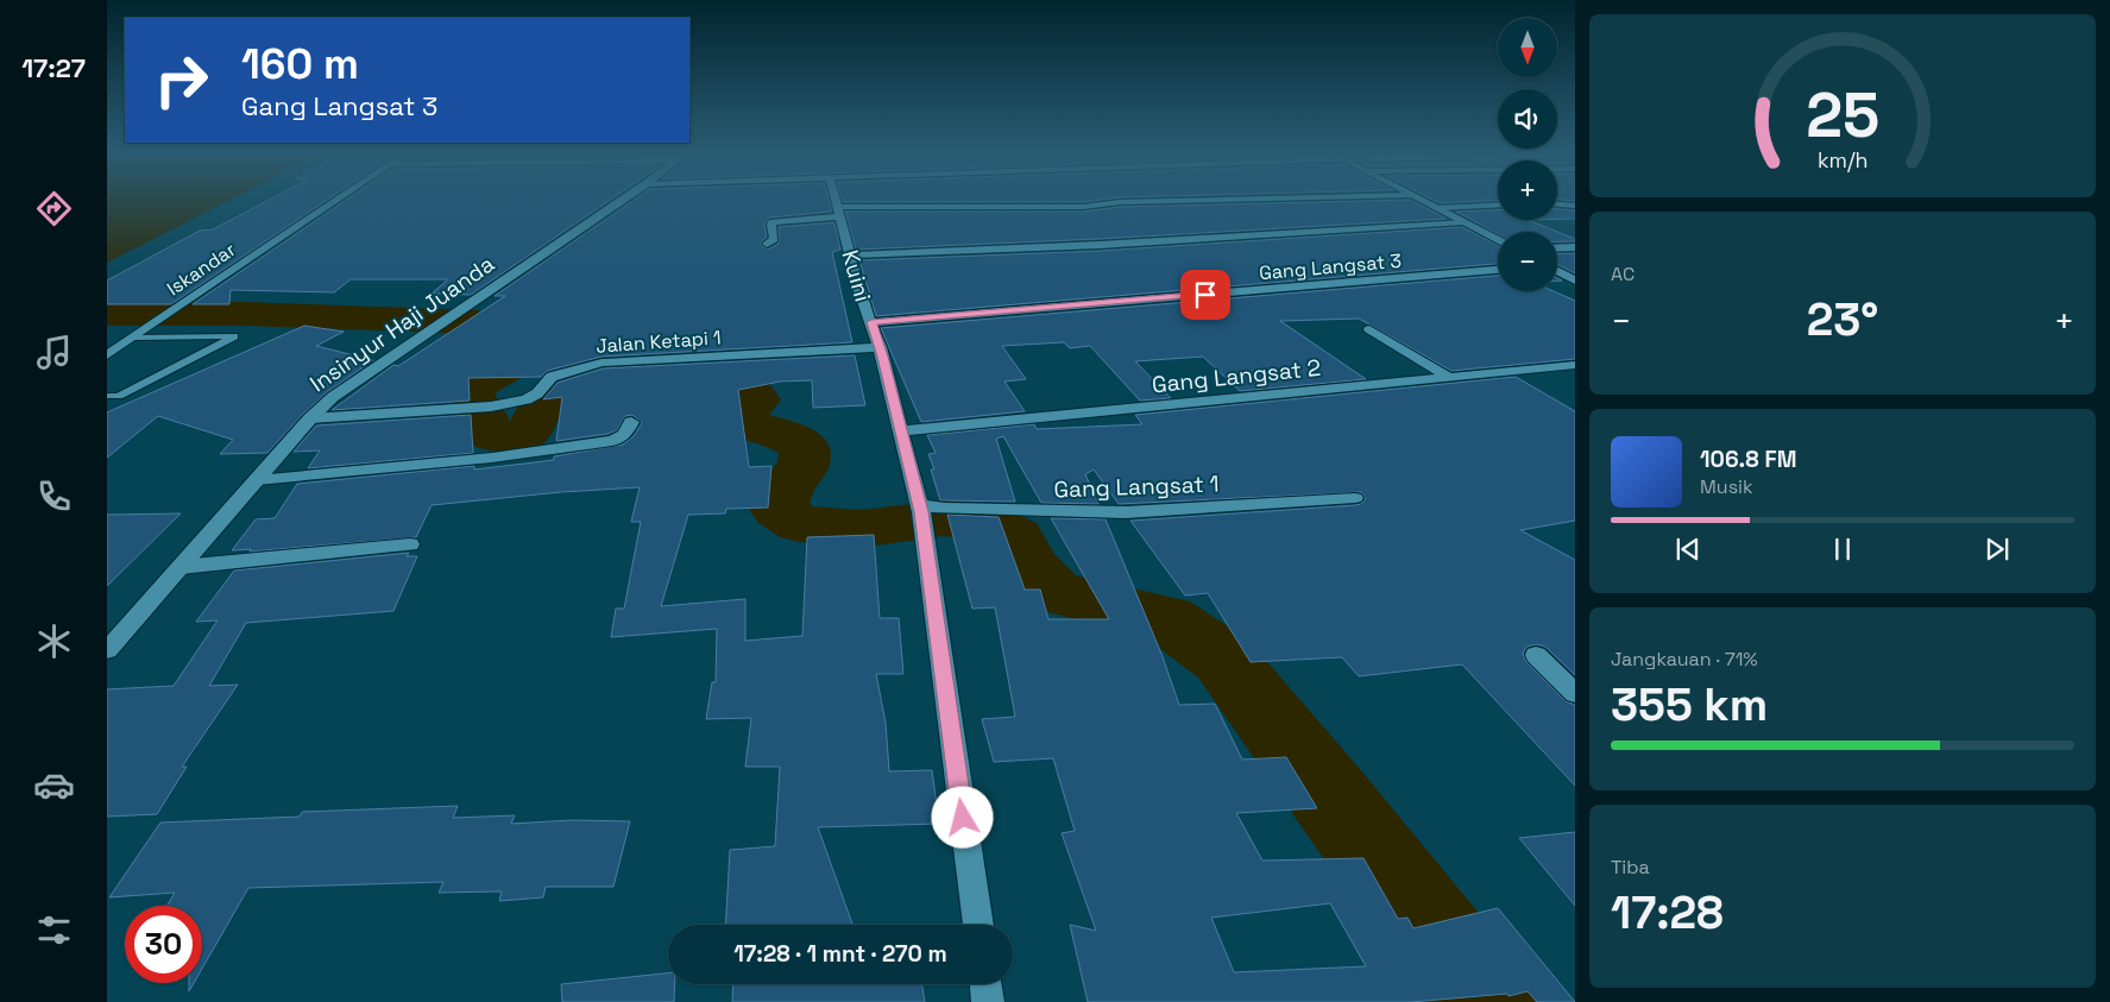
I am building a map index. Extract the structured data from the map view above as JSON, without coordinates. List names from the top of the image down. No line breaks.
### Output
{"streets":{"street":["Gang Langsat 3","Iskandar","Kuini","Insinyur Haji Juanda","Jalan Ketapi 1","Gang Langsat 2","Gang Langsat 1"]},"crossings":[["Gang Langsat 3","Kuini"],["Kuini","Jalan Ketapi 1"],["Kuini","Gang Langsat 2"],["Kuini","Gang Langsat 1"],["Insinyur Haji Juanda","Jalan Ketapi 1"]],"north":"bottom","page":{"tabs":"17:27","map_buttons":["+","−"],"turn":["160 m","Gang Langsat 3"],"tile":["AC",["Jangkauan · 71%","355 km"],["Tiba","17:28"]],"heat":["−","23°","+"],"song":["106.8 FM","Musik"],"limit":"30","trip":"17:28 · 1 mnt · 270 m","gauge":["25","km/h"]}}
